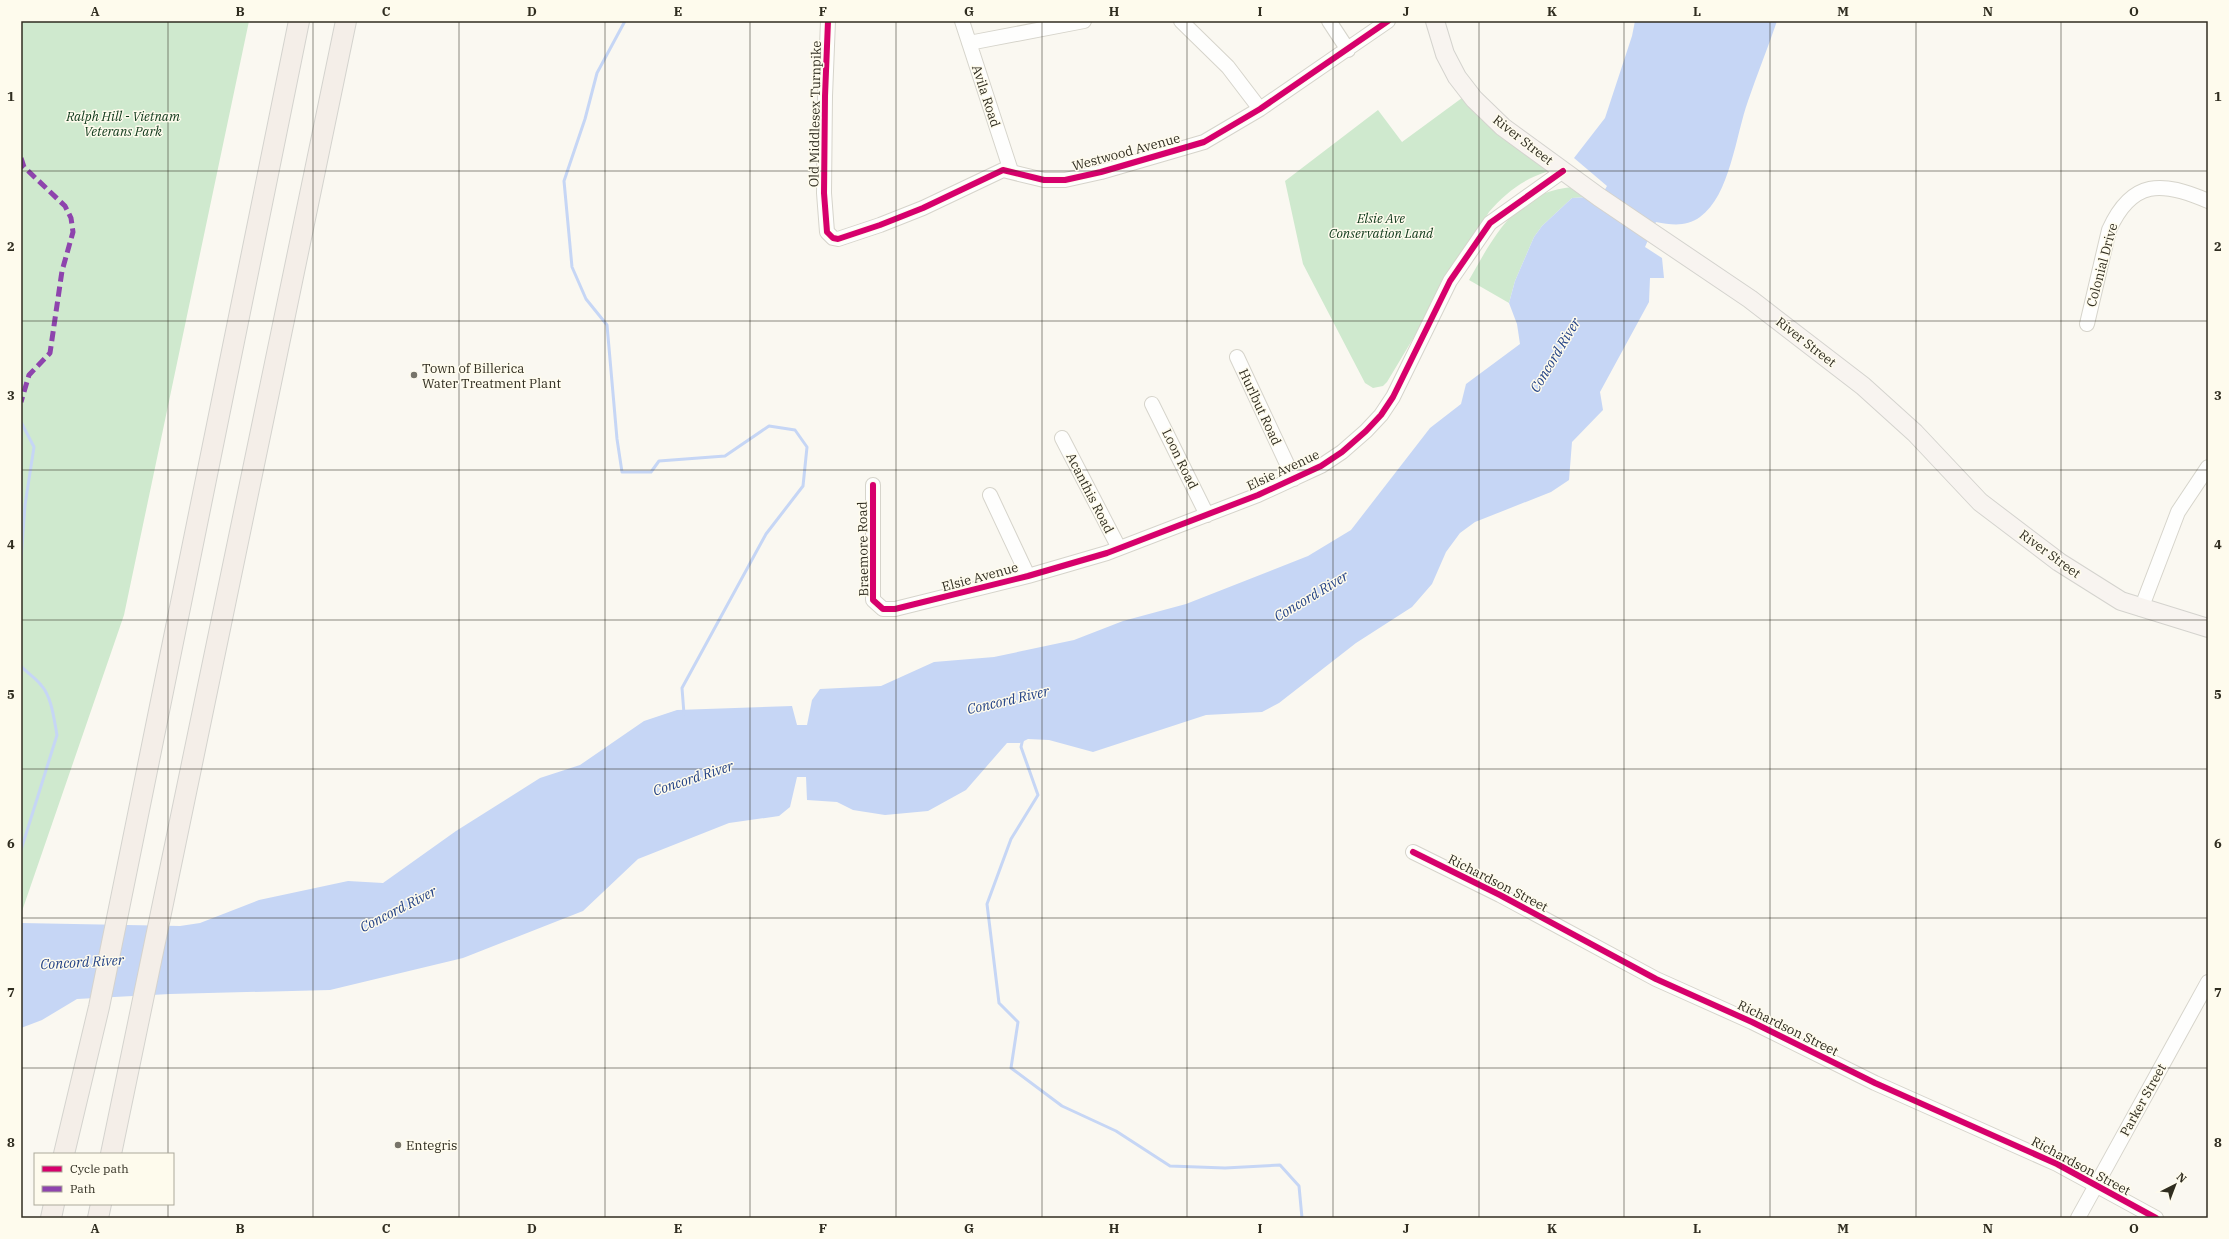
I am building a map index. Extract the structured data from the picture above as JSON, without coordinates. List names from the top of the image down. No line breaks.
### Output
{"streets":{"main road":["River Street"],"street":["Avila Road","Old Middlesex Turnpike","Westwood Avenue","Colonial Drive","Hurlbut Road","Loon Road","Elsie Avenue","Acanthis Road","Braemore Road","Richardson Street","Parker Street"]},"crossings":[["Avila Road","Westwood Avenue"],["Old Middlesex Turnpike","Westwood Avenue"],["River Street","Elsie Avenue"],["Hurlbut Road","Elsie Avenue"],["Loon Road","Elsie Avenue"],["Elsie Avenue","Acanthis Road"],["Elsie Avenue","Braemore Road"],["Richardson Street","Parker Street"]],"water":["Concord River"],"parks":["Ralph Hill - Vietnam Veterans Park","Elsie Ave Conservation Land"],"places":["Town of Billerica Water Treatment Plant","Entegris"],"legend":["Cycle path","Path"],"north":"top right","grid":{"columns":["A","B","C","D","E","F","G","H","I","J","K","L","M","N","O"],"rows":["1","2","3","4","5","6","7","8"]}}
